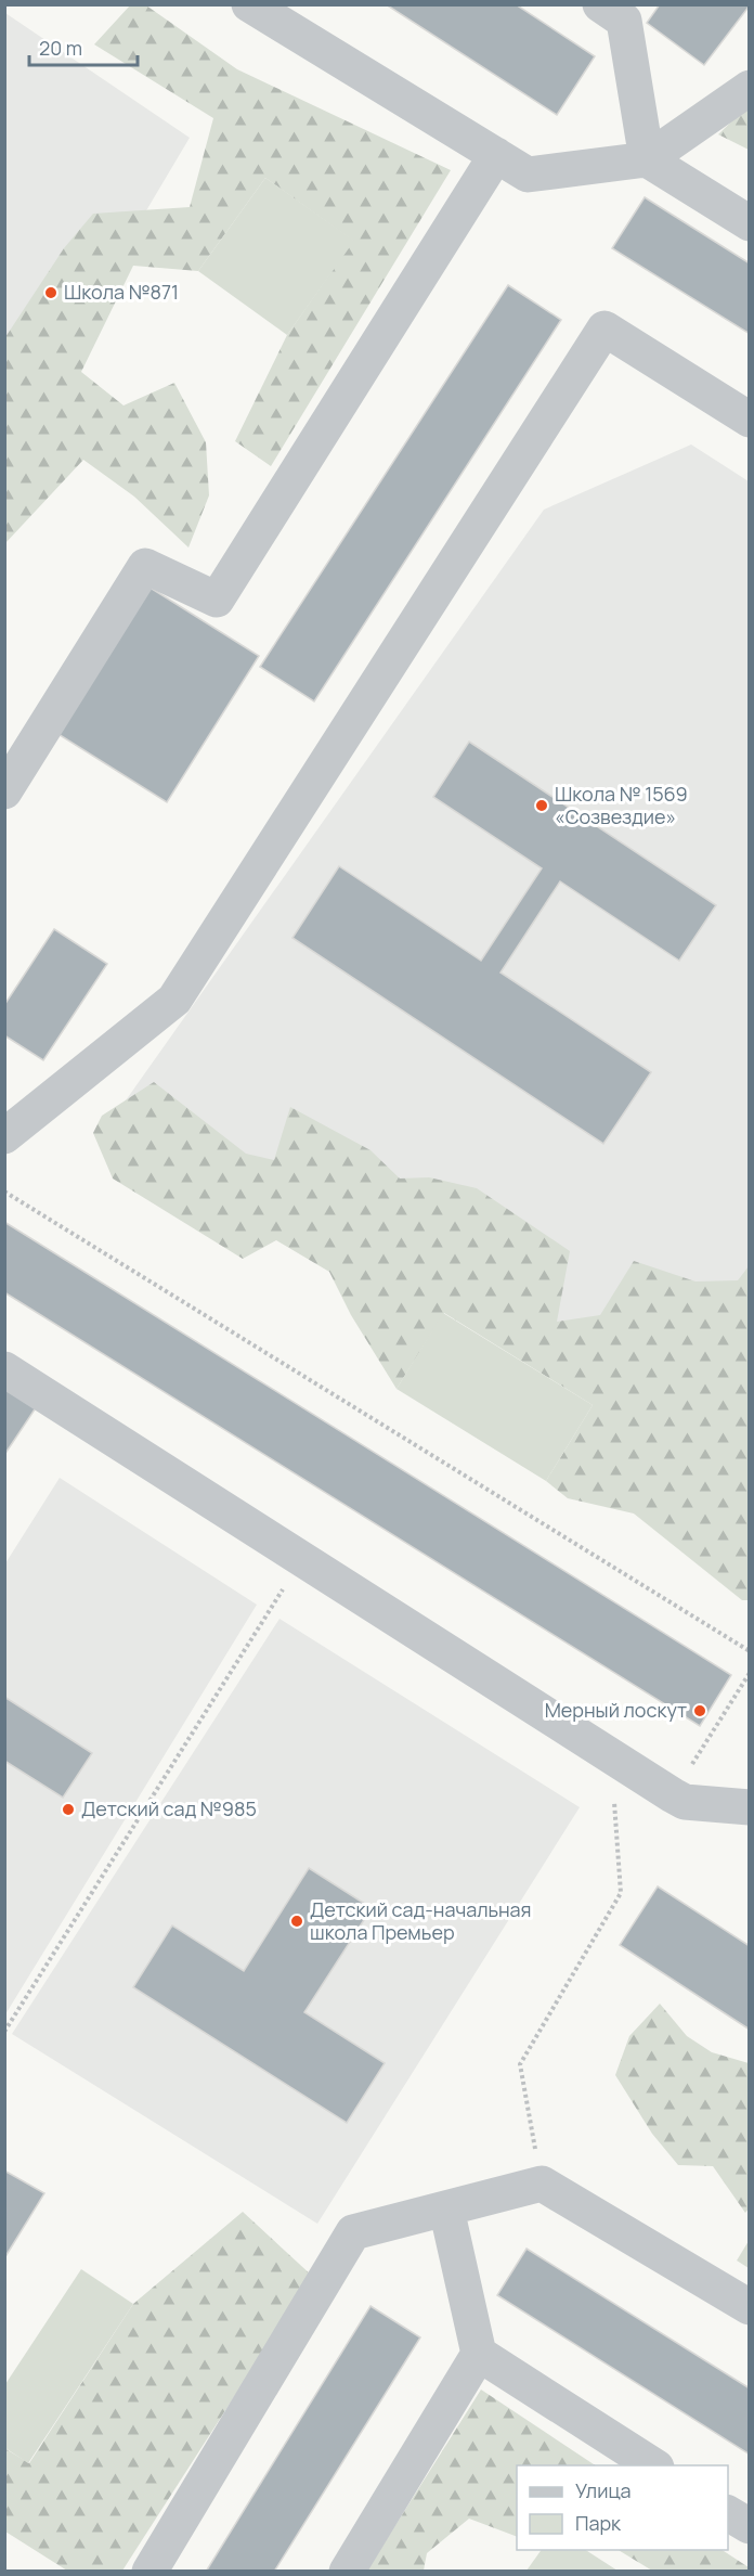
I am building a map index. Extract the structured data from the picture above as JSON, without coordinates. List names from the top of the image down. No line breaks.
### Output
{"places":["Школа №871","Школа № 1569 «Созвездие»","Мерный лоскут","Детский сад №985","Детский сад-начальная школа Премьер"],"legend":["Улица","Парк"],"scale_bar":"20 m"}
